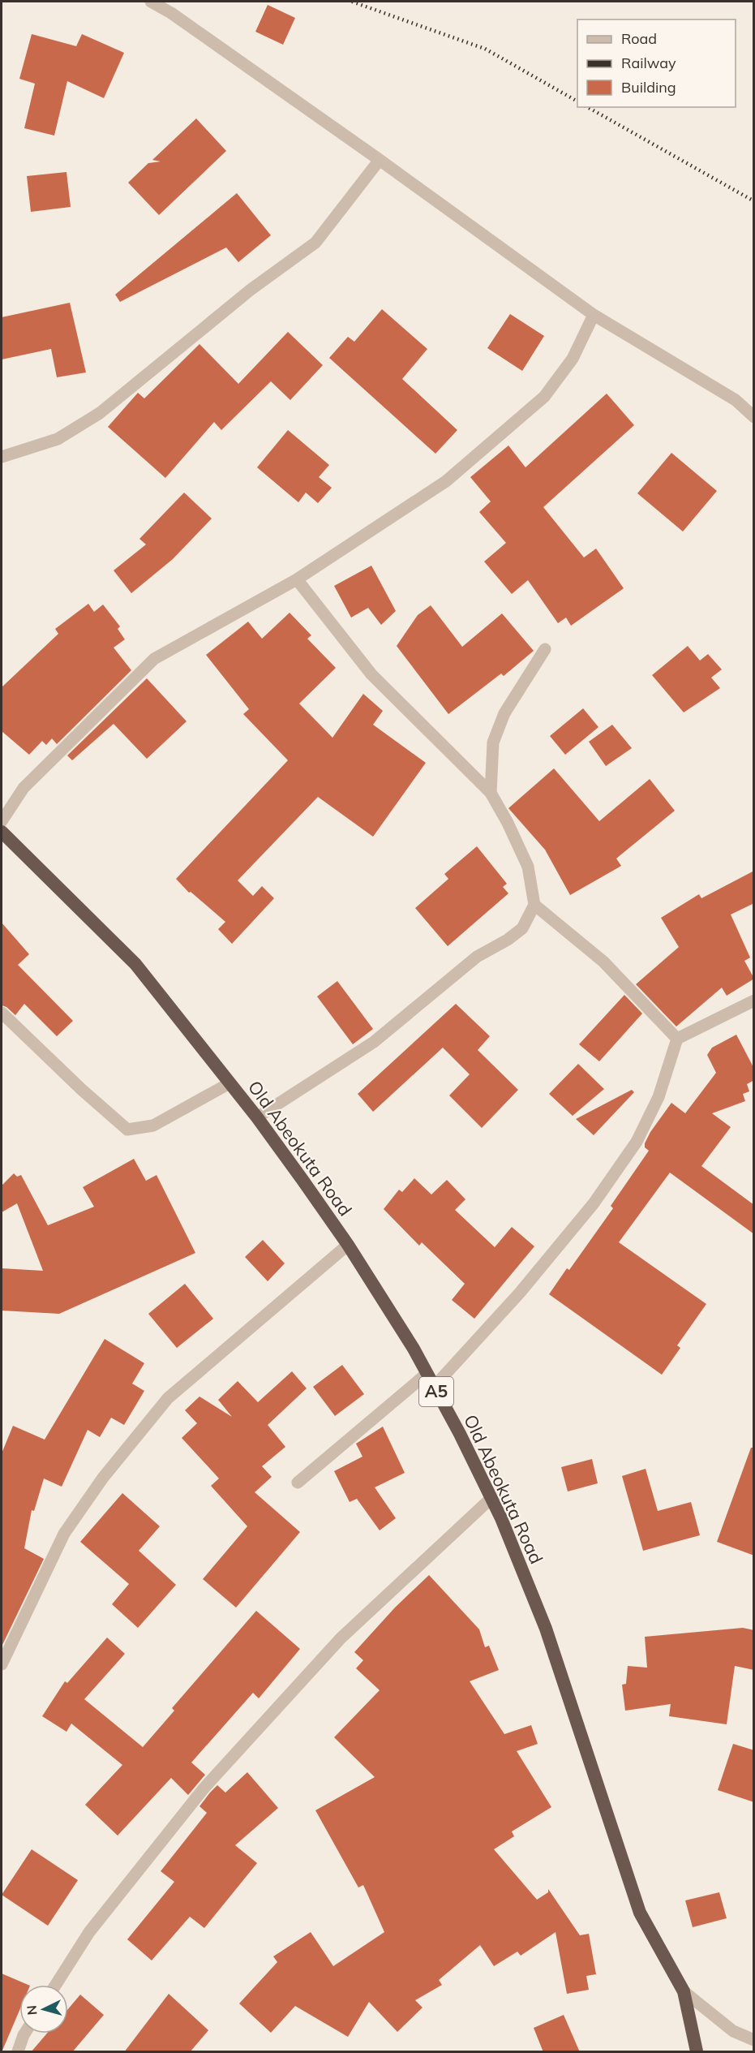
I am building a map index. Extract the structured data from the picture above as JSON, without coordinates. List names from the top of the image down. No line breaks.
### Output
{"streets":{"highway":["Old Abeokuta Road","A5"]},"legend":["Road","Railway","Building"],"north":"left"}
